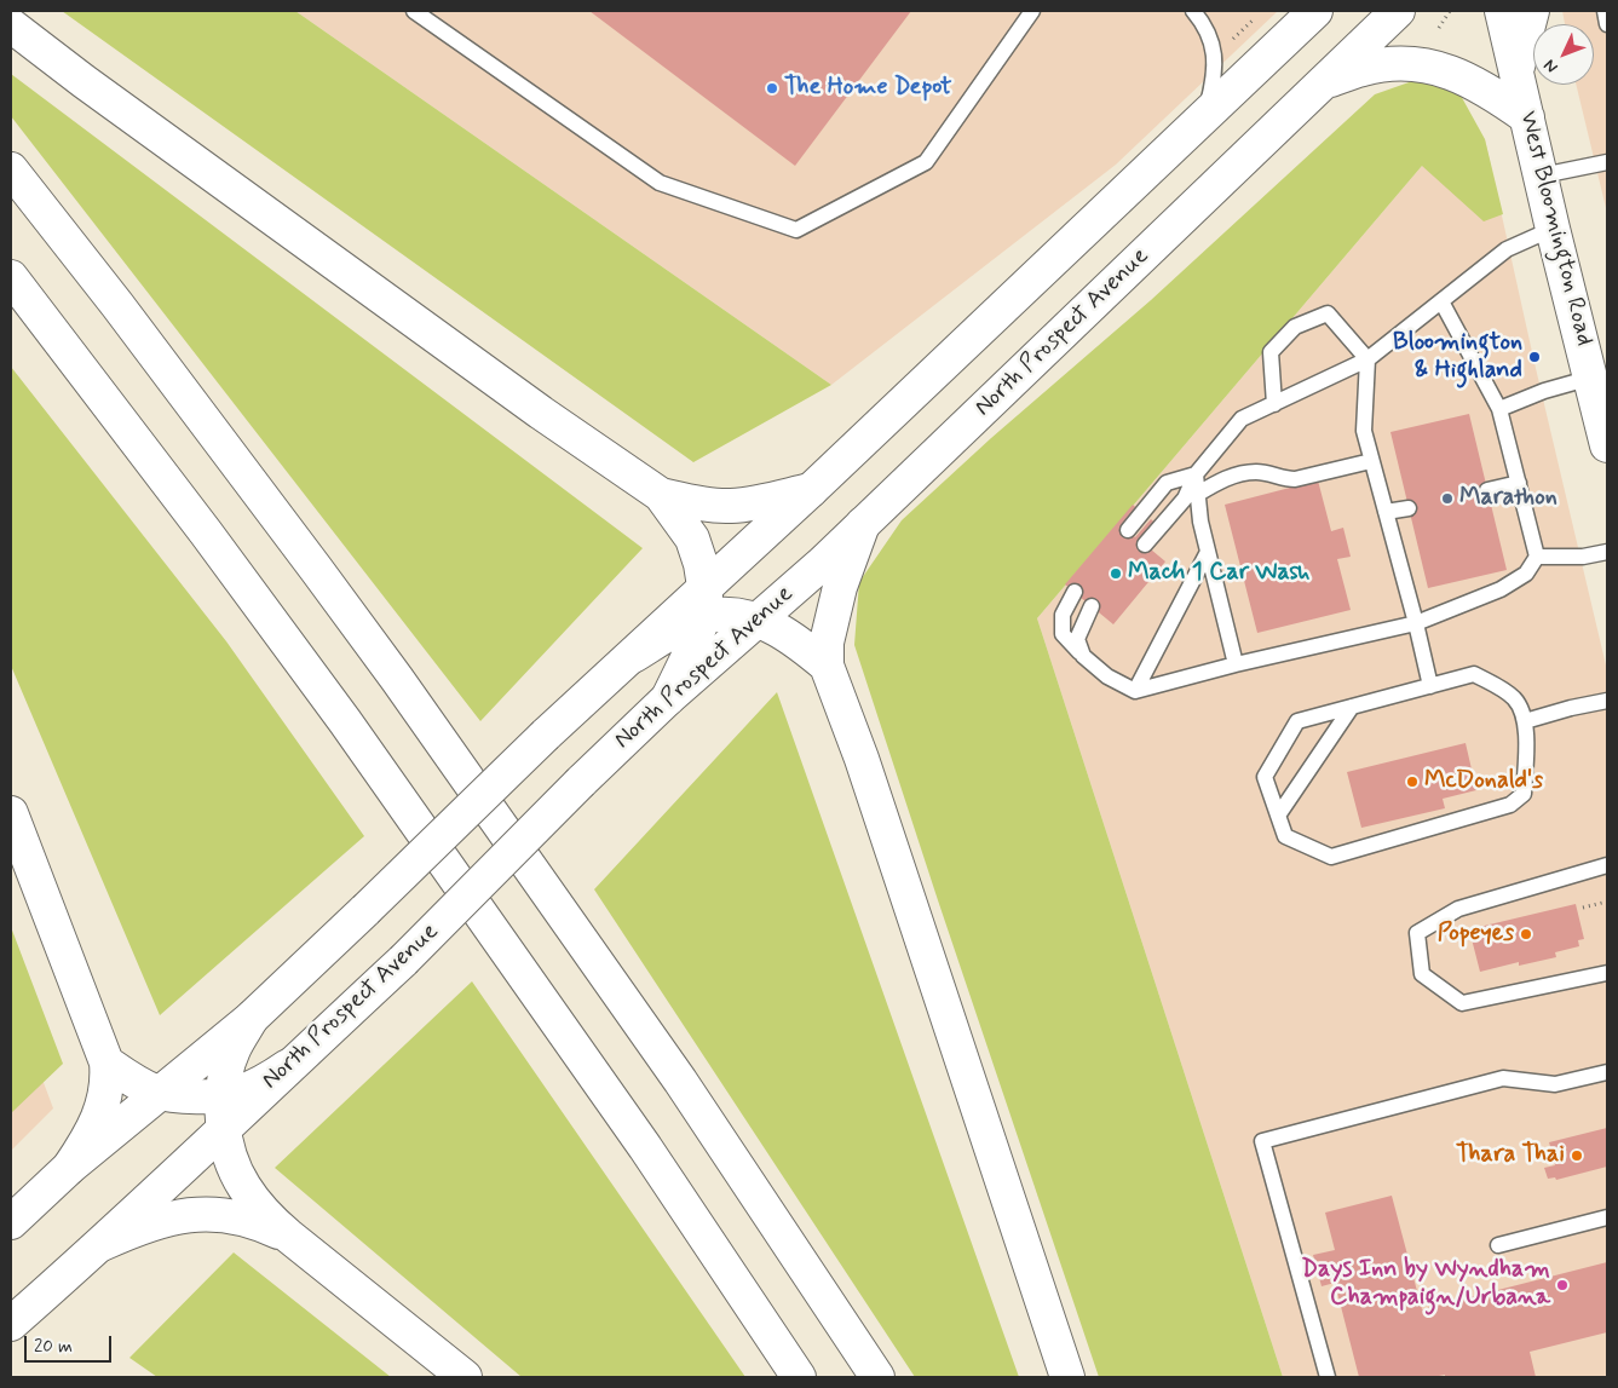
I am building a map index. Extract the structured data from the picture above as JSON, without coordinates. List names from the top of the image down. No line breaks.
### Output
{"streets":{"main road":["West Bloomington Road","North Prospect Avenue"]},"places":["The Home Depot","Bloomington & Highland","Marathon","Mach 1 Car Wash","McDonald's","Popeyes","Thara Thai","Days Inn by Wyndham Champaign/Urbana"],"scale_bar":"20 m","north":"bottom left"}
